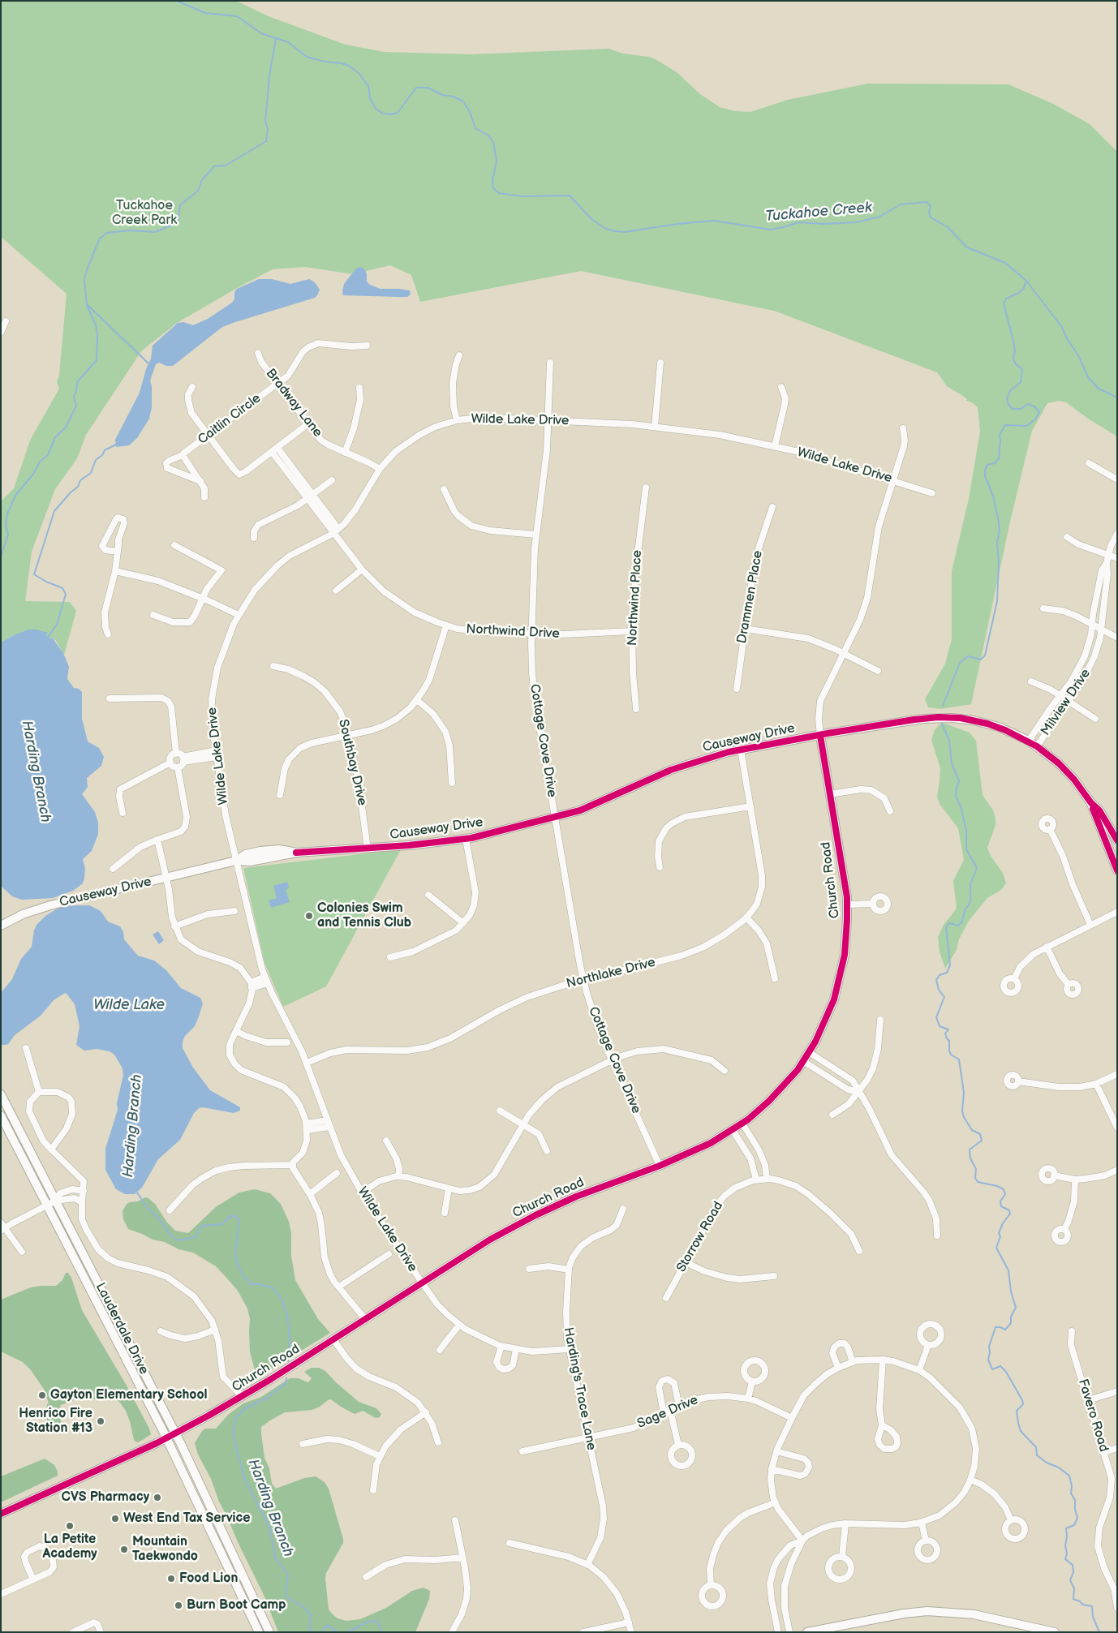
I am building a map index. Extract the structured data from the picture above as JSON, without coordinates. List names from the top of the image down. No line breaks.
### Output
{"streets":{"street":["Bradway Lane","Caitlin Circle","Wilde Lake Drive","Drammen Place","Northwind Place","Northwind Drive","Milview Drive","Causeway Drive","Cottage Cove Drive","Southbay Drive","Church Road","Northlake Drive","Storrow Road","Lauderdale Drive","Harding's Trace Lane","Sage Drive","Favero Road"]},"crossings":[["Bradway Lane","Caitlin Circle"],["Bradway Lane","Wilde Lake Drive"],["Wilde Lake Drive","Northwind Drive"],["Wilde Lake Drive","Causeway Drive"],["Wilde Lake Drive","Cottage Cove Drive"],["Wilde Lake Drive","Church Road"],["Wilde Lake Drive","Northlake Drive"],["Wilde Lake Drive","Harding's Trace Lane"],["Northwind Place","Northwind Drive"],["Northwind Drive","Cottage Cove Drive"],["Milview Drive","Causeway Drive"],["Causeway Drive","Cottage Cove Drive"],["Causeway Drive","Southbay Drive"],["Causeway Drive","Church Road"],["Causeway Drive","Northlake Drive"],["Cottage Cove Drive","Church Road"],["Cottage Cove Drive","Northlake Drive"],["Church Road","Lauderdale Drive"],["Harding's Trace Lane","Sage Drive"]],"water":["Tuckahoe Creek","Harding Branch","Wilde Lake"],"parks":["Tuckahoe Creek Park"],"places":["Colonies Swim and Tennis Club","Gayton Elementary School","Henrico Fire Station #13","CVS Pharmacy","West End Tax Service","La Petite Academy","Mountain Taekwondo","Food Lion","Burn Boot Camp"]}
